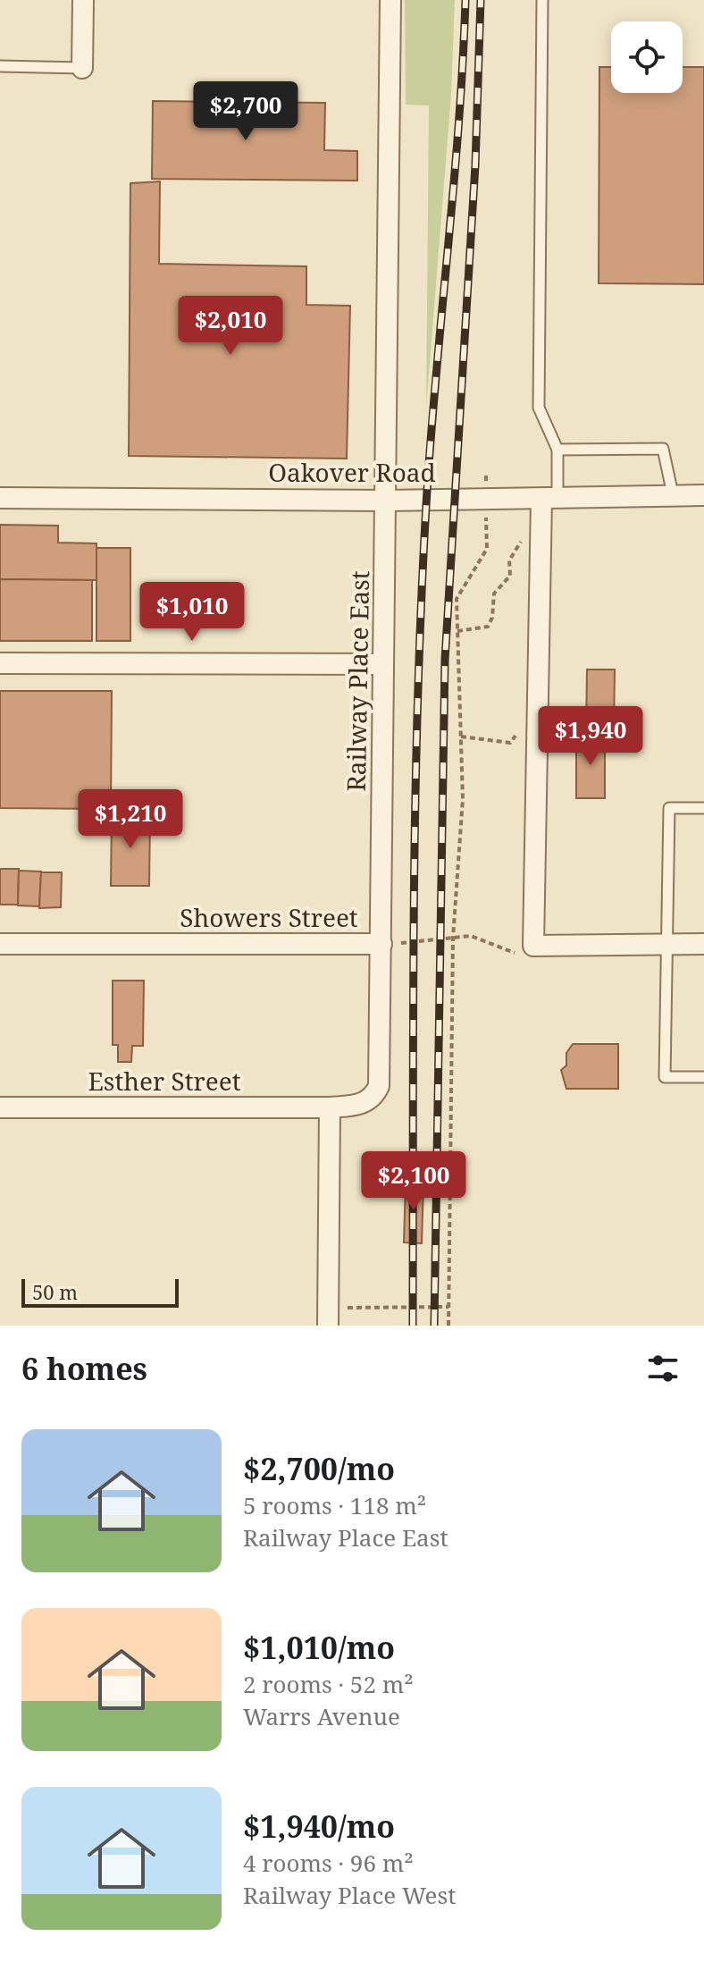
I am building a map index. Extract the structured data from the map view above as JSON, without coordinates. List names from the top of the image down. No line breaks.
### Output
{"streets":{"street":["Oakover Road","Railway Place East","Showers Street","Esther Street"]},"crossings":[["Oakover Road","Railway Place East"],["Railway Place East","Showers Street"],["Railway Place East","Esther Street"]],"scale_bar":"50 m","page":{"price":["$2,700","$2,010","$1,010","$1,940","$1,210","$2,100"],"scale":"50 m","heading":"6 homes","list":[{"name":"$2,700/mo","note":"5 rooms · 118 m² · Railway Place East"},{"name":"$1,010/mo","note":"2 rooms · 52 m² · Warrs Avenue"},{"name":"$1,940/mo","note":"4 rooms · 96 m² · Railway Place West"}]}}
